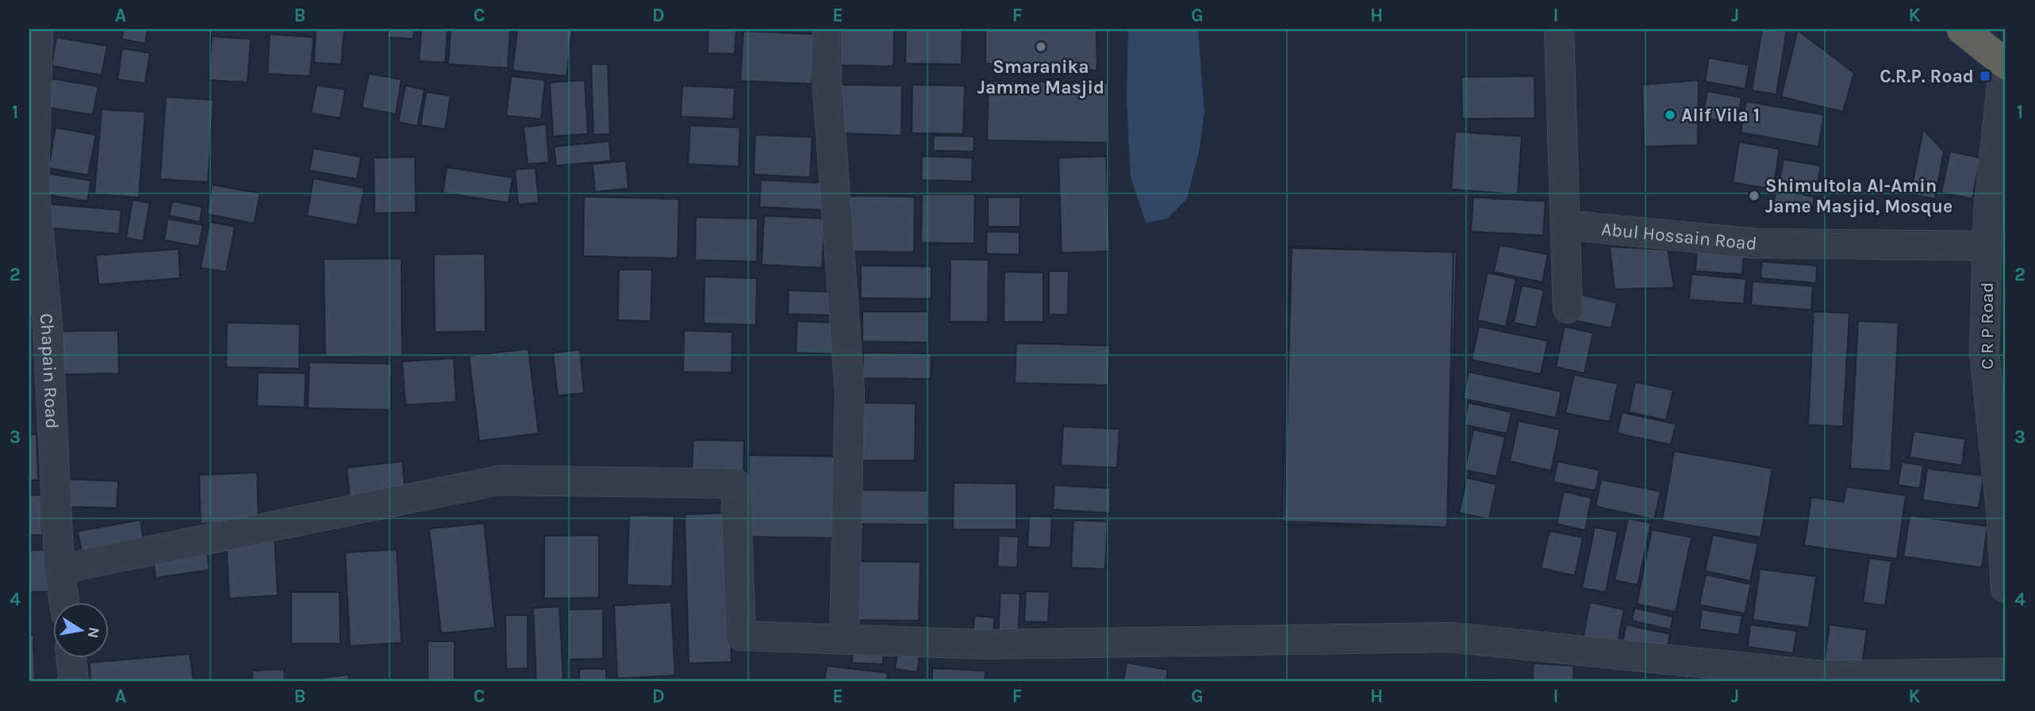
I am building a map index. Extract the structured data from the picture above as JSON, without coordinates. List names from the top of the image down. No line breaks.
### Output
{"streets":{"street":["Abul Hossain Road","C R P Road","Chapain Road"]},"crossings":[["Abul Hossain Road","C R P Road"]],"places":{"other":["Smaranika Jamme Masjid","Alif Vila 1","Shimultola Al-Amin Jame Masjid, Mosque"],"transit":["C.R.P. Road"]},"north":"right","grid":{"columns":["A","B","C","D","E","F","G","H","I","J","K"],"rows":["1","2","3","4"]}}
